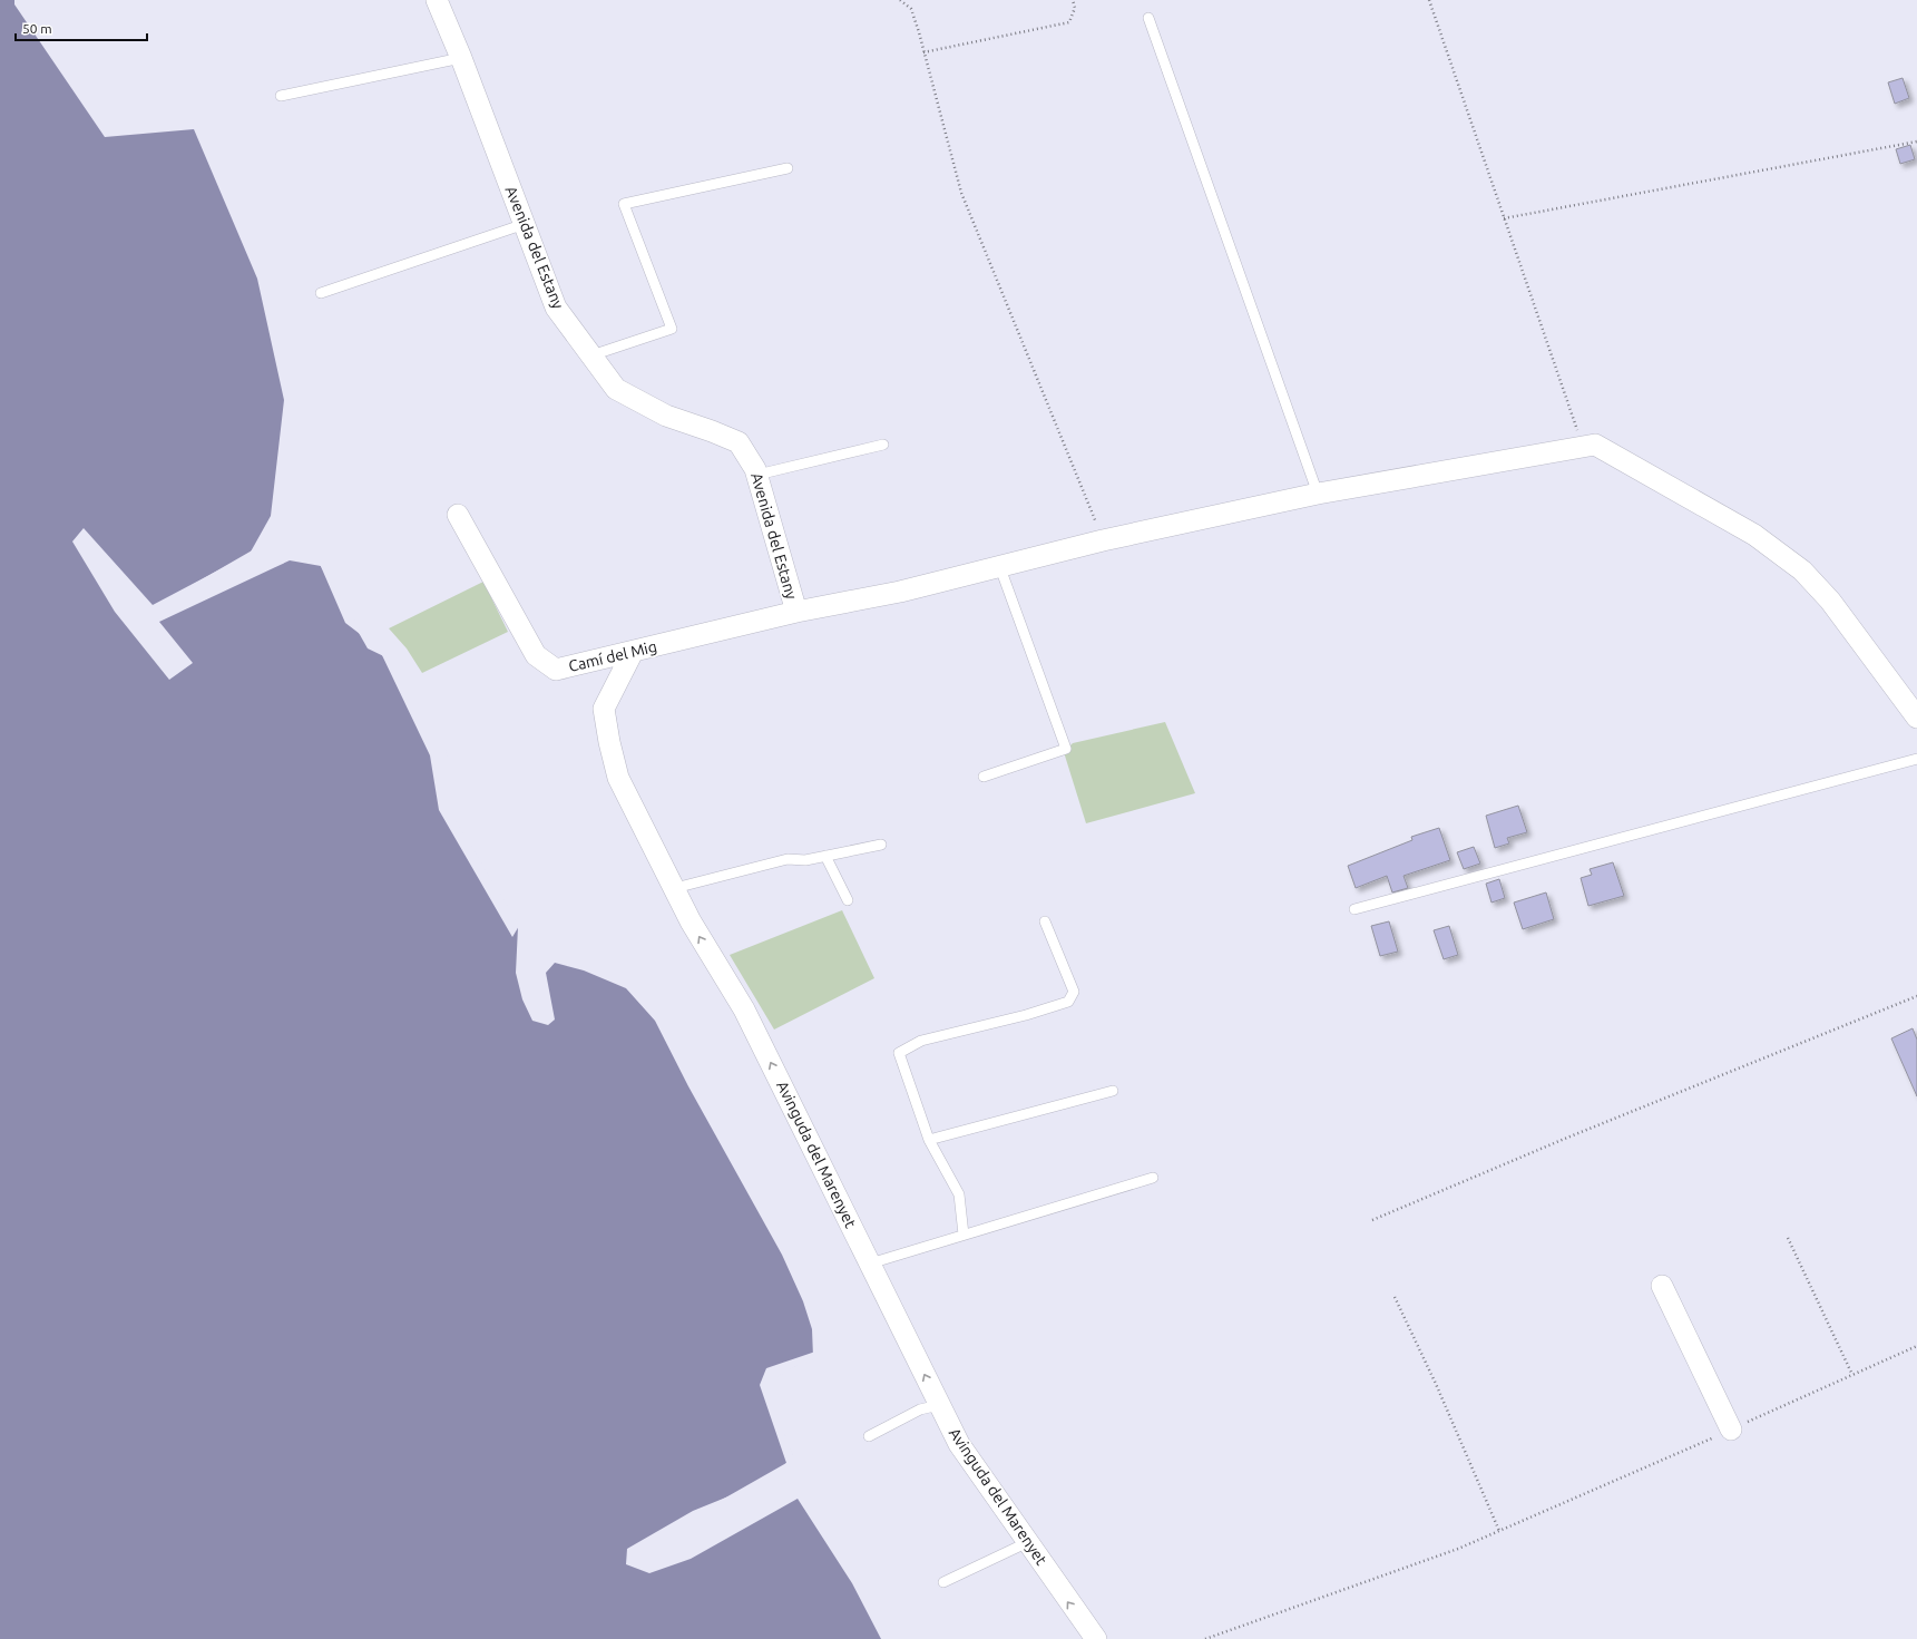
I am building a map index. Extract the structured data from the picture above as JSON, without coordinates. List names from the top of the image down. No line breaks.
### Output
{"streets":{"street":["Avenida del Estany","Camí del Mig","Avinguda del Marenyet"]},"crossings":[["Avenida del Estany","Camí del Mig"],["Camí del Mig","Avinguda del Marenyet"]],"one_way":["Avinguda del Marenyet"],"scale_bar":"50 m"}
